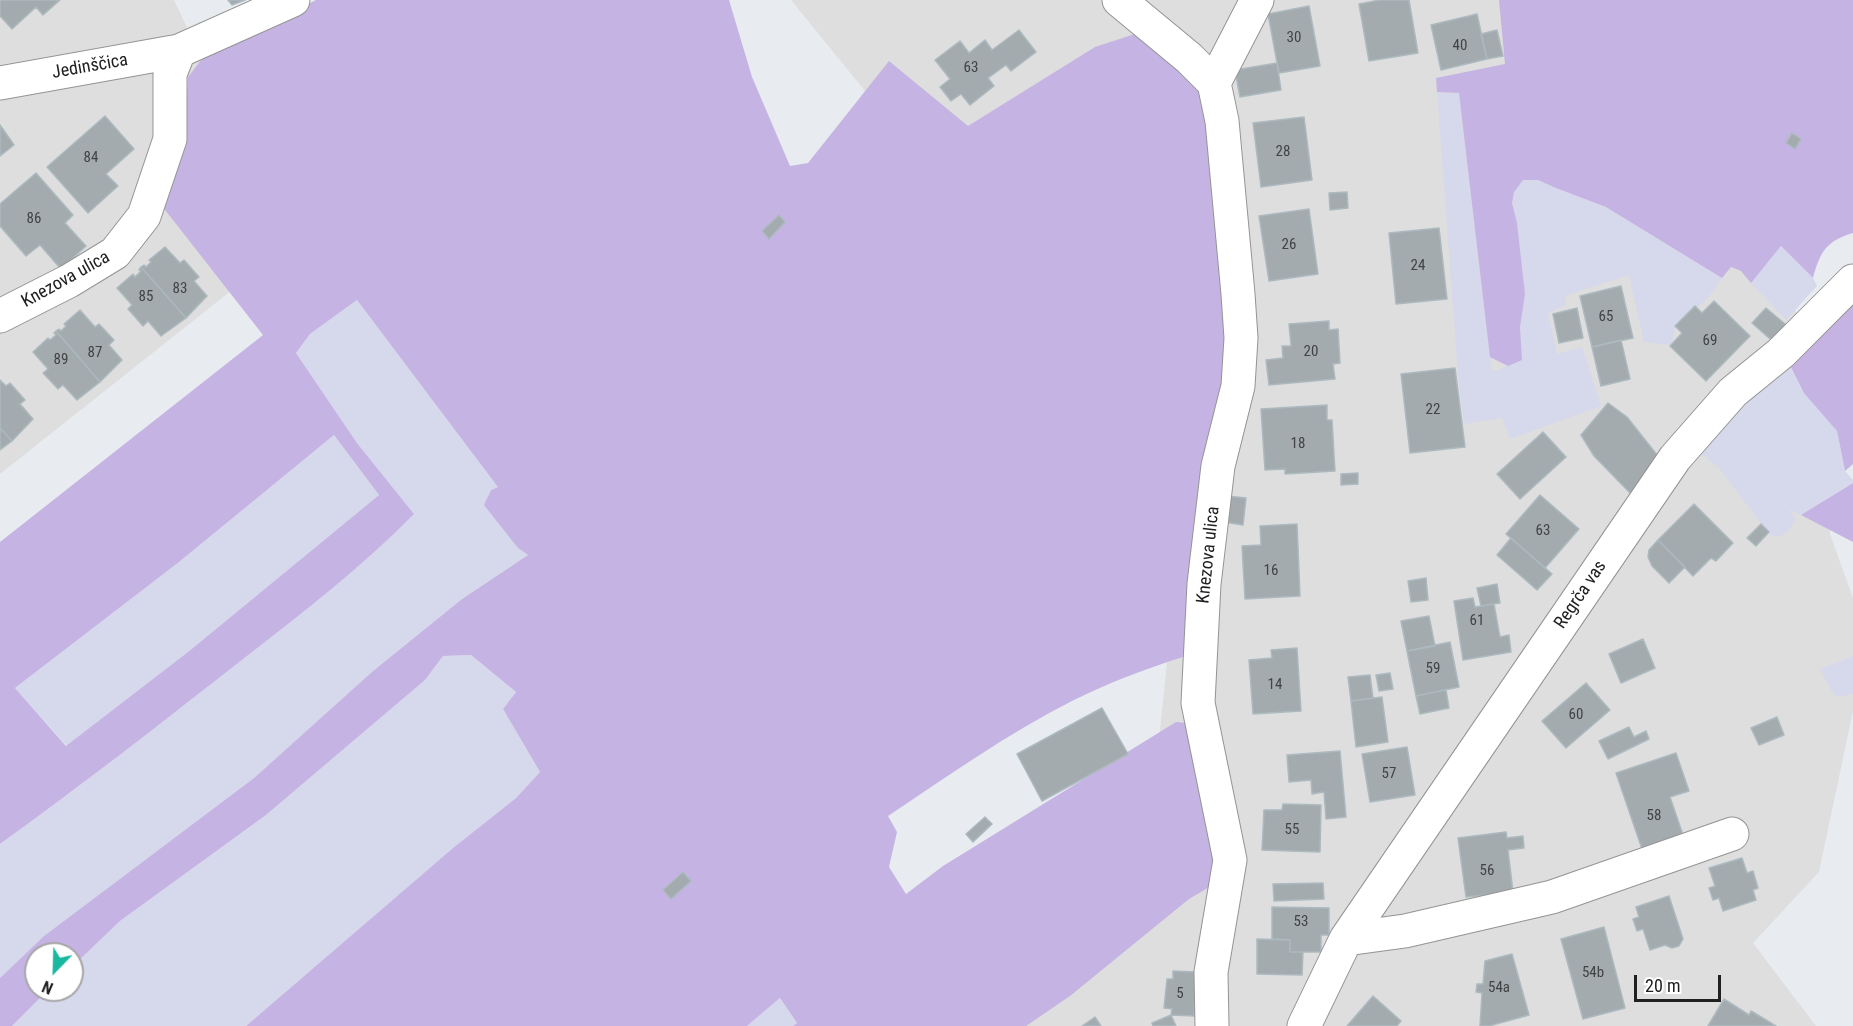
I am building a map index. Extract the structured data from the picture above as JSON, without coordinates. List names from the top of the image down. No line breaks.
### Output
{"streets":{"street":["Jedinščica","Knezova ulica","Regrča vas"]},"crossings":[["Jedinščica","Knezova ulica"]],"house_numbers":["30","40","63","28","84","86","26","24","83","85","65","69","20","87","89","22","18","63","16","61","59","14","60","57","58","55","56","53","54b","54a","5"],"scale_bar":"20 m","north":"bottom left"}
